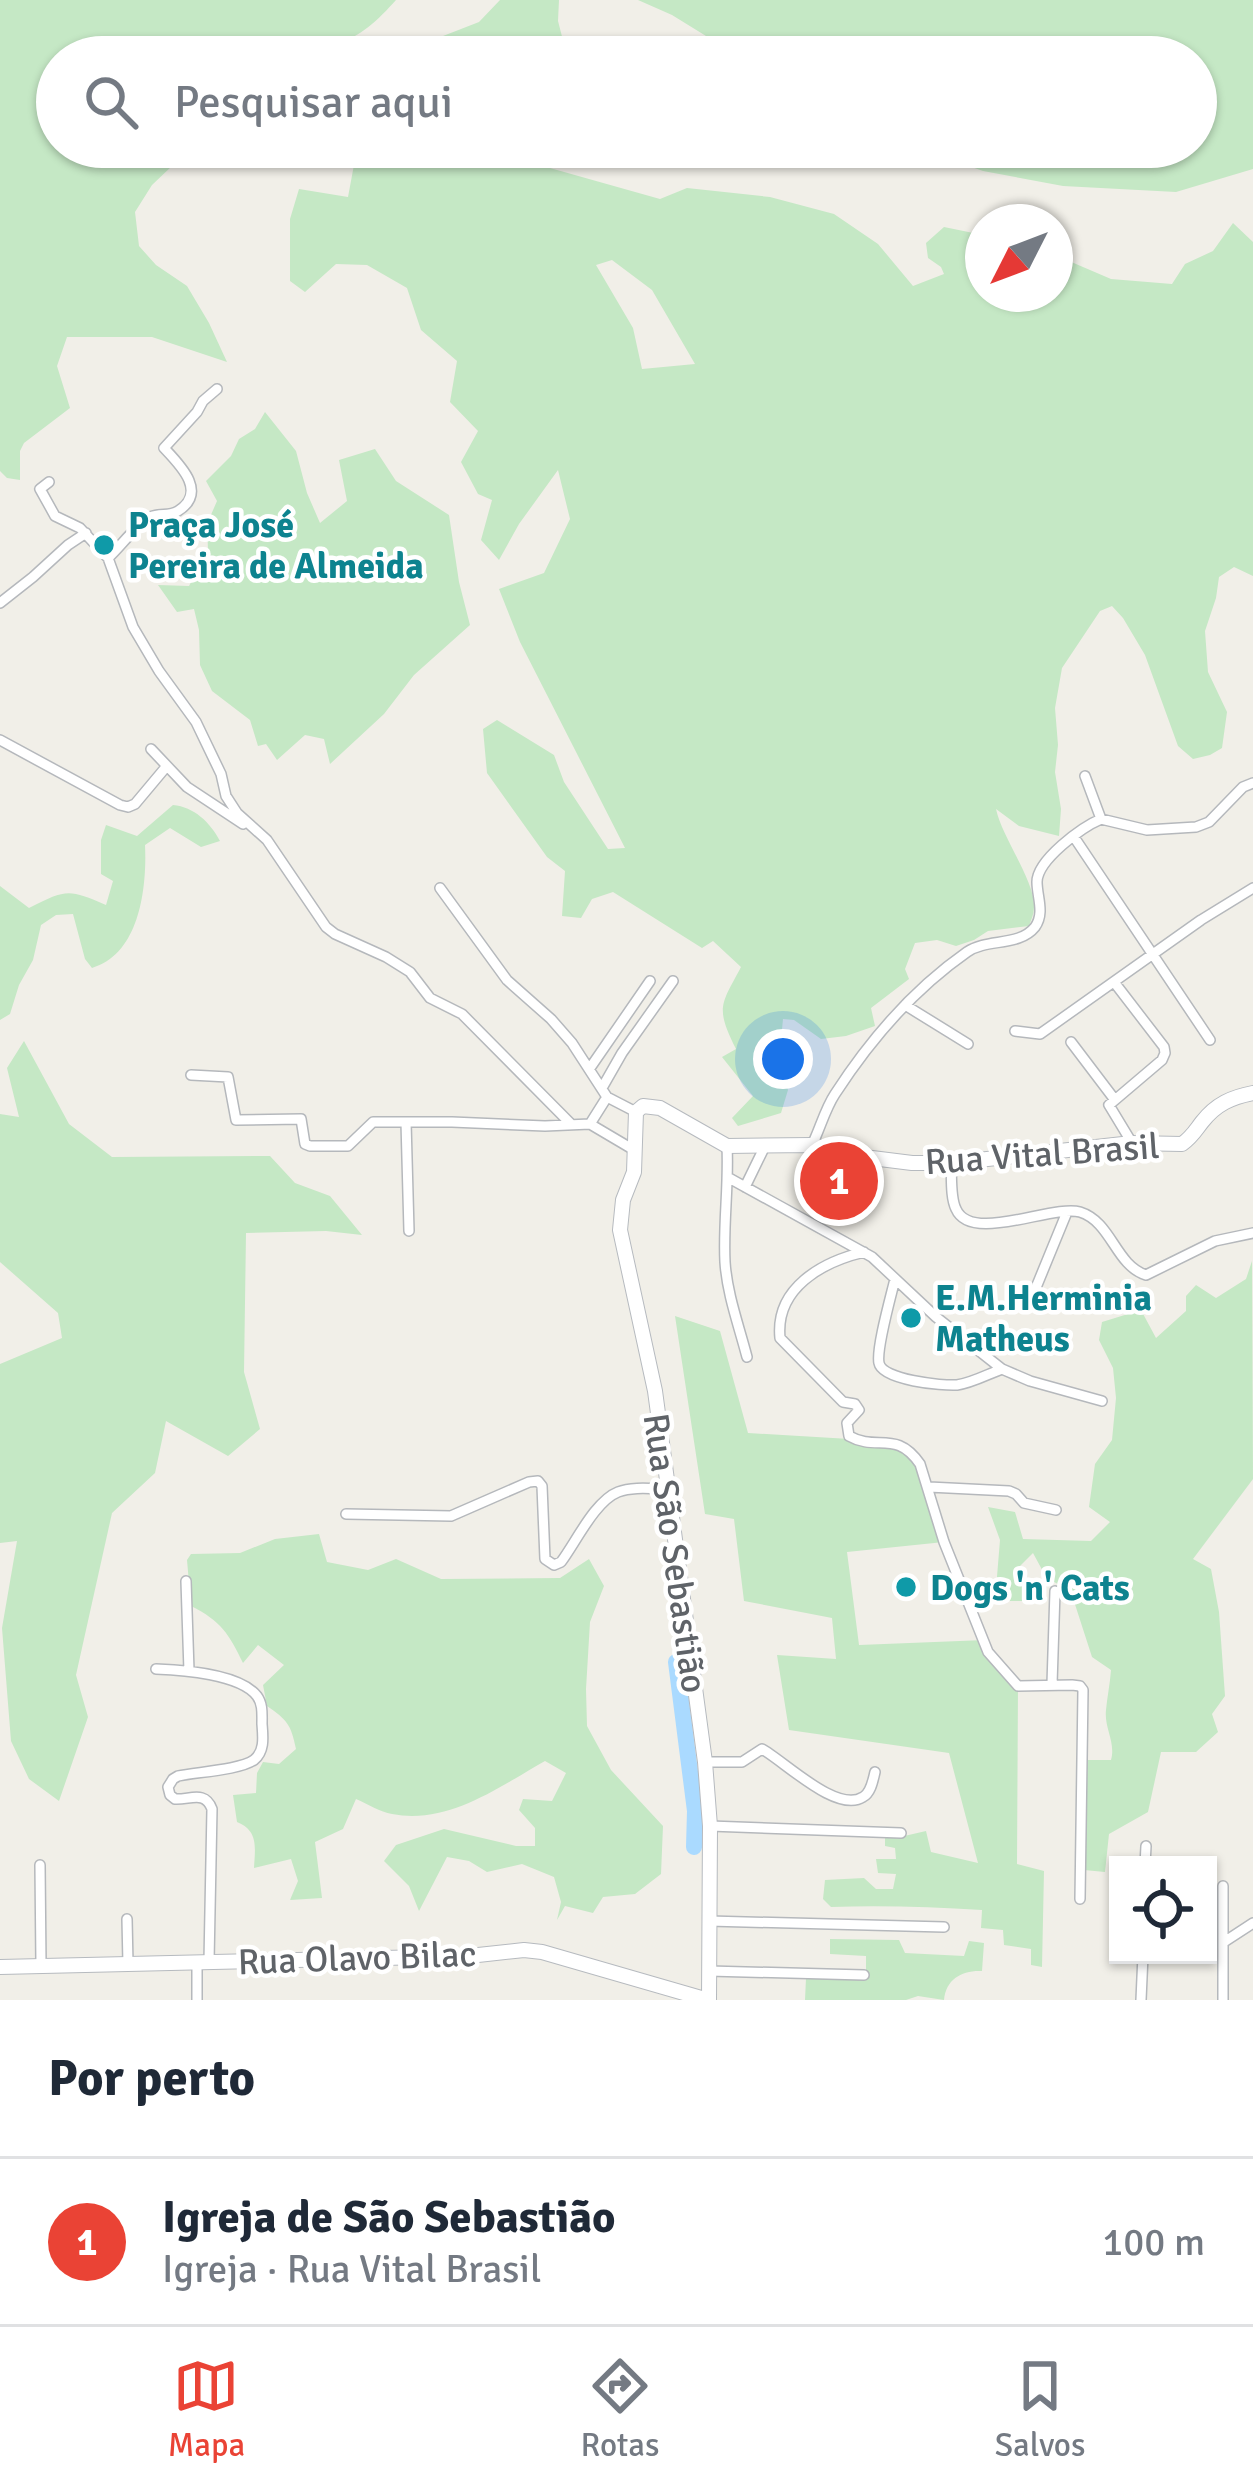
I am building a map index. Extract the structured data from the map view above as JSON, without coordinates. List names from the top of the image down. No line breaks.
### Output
{"streets":{"street":["Rua Vital Brasil","Rua São Sebastião","Rua Olavo Bilac"]},"crossings":[["Rua São Sebastião","Rua Olavo Bilac"]],"places":["Praça José Pereira de Almeida","E.M.Herminia Matheus","Dogs 'n' Cats"],"north":"bottom left","page":{"search":"Pesquisar aqui","pins":"1","heading":"Por perto","list":[{"mark":"1","name":"Igreja de São Sebastião","note":"Igreja · Rua Vital Brasil","value":"100 m"}],"nav":["Mapa","Rotas","Salvos"]}}
